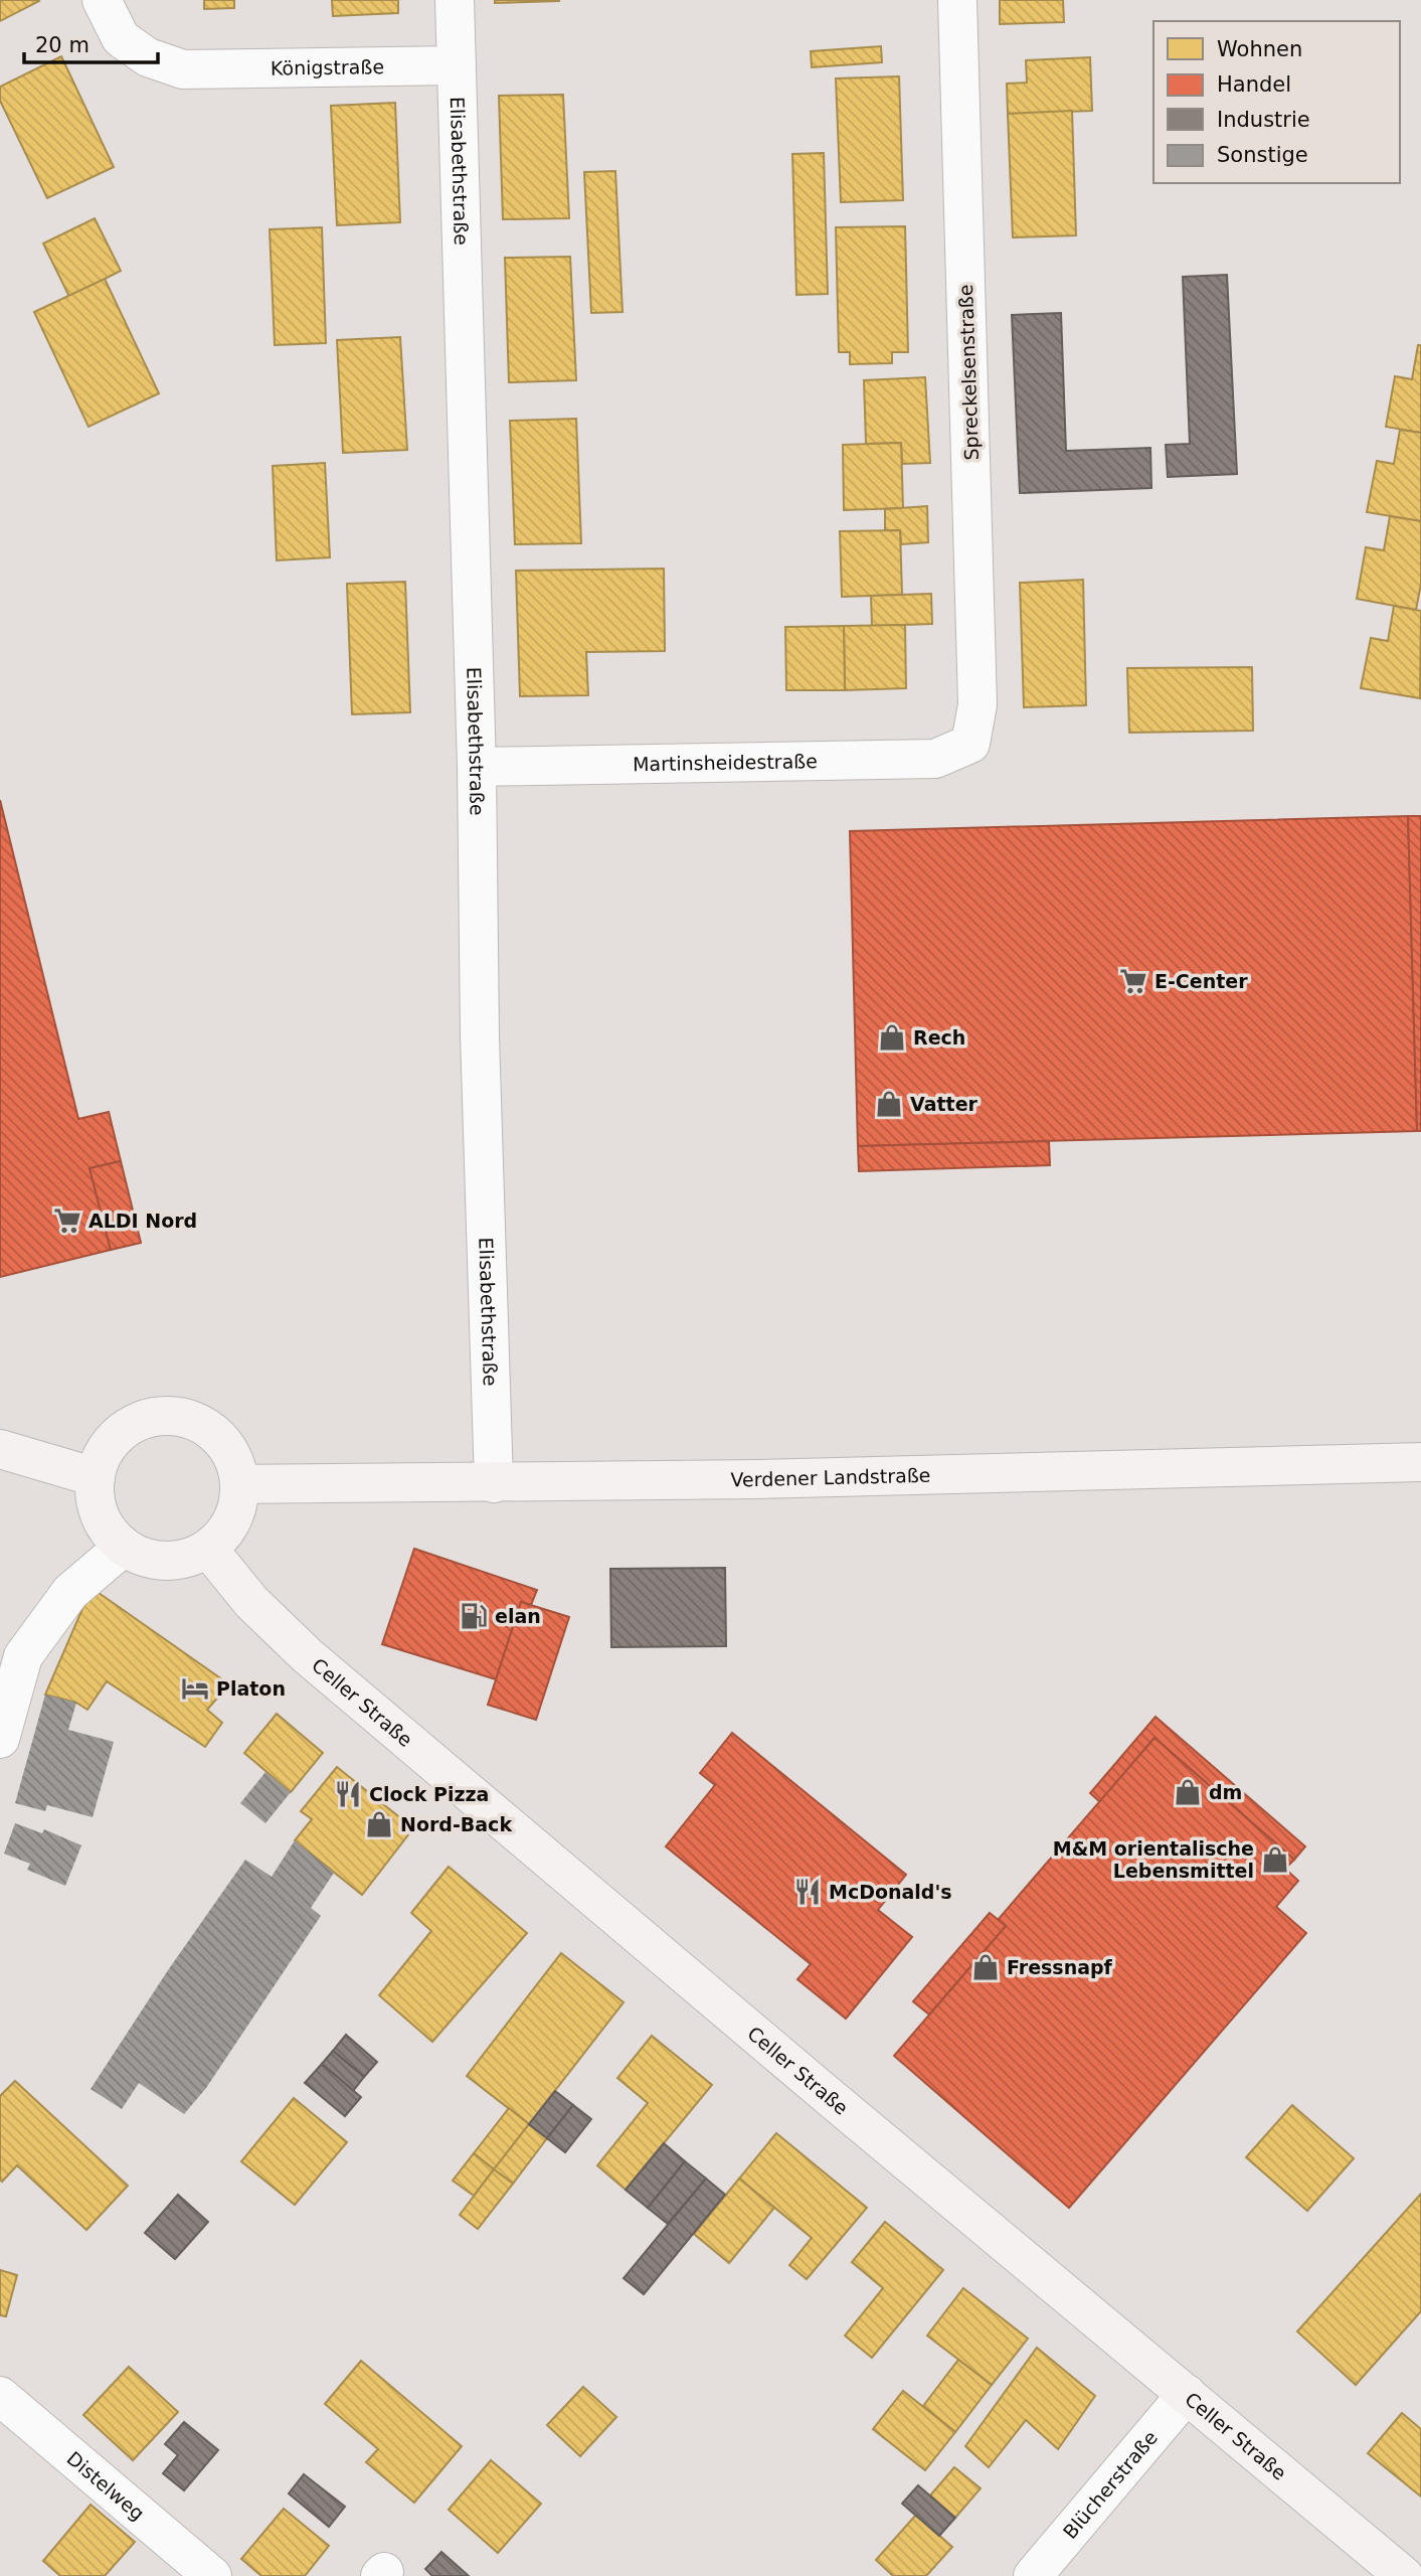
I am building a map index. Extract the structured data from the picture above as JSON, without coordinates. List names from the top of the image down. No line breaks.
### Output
{"streets":{"main road":["Verdener Landstraße","Celler Straße"],"street":["Königstraße","Elisabethstraße","Spreckelsenstraße","Martinsheidestraße","Blücherstraße","Distelweg"]},"crossings":[["Königstraße","Elisabethstraße"],["Elisabethstraße","Martinsheidestraße"],["Elisabethstraße","Verdener Landstraße"],["Spreckelsenstraße","Martinsheidestraße"],["Verdener Landstraße","Celler Straße"],["Celler Straße","Blücherstraße"]],"places":{"supermarket":["E-Center","ALDI Nord"],"shop":["Rech","Vatter","dm","Nord-Back","M&M orientalische Lebensmittel","Fressnapf"],"fuel station":["elan"],"hotel":["Platon"],"restaurant":["Clock Pizza","McDonald's"]},"legend":["Wohnen","Handel","Industrie","Sonstige"],"scale_bar":"20 m"}
